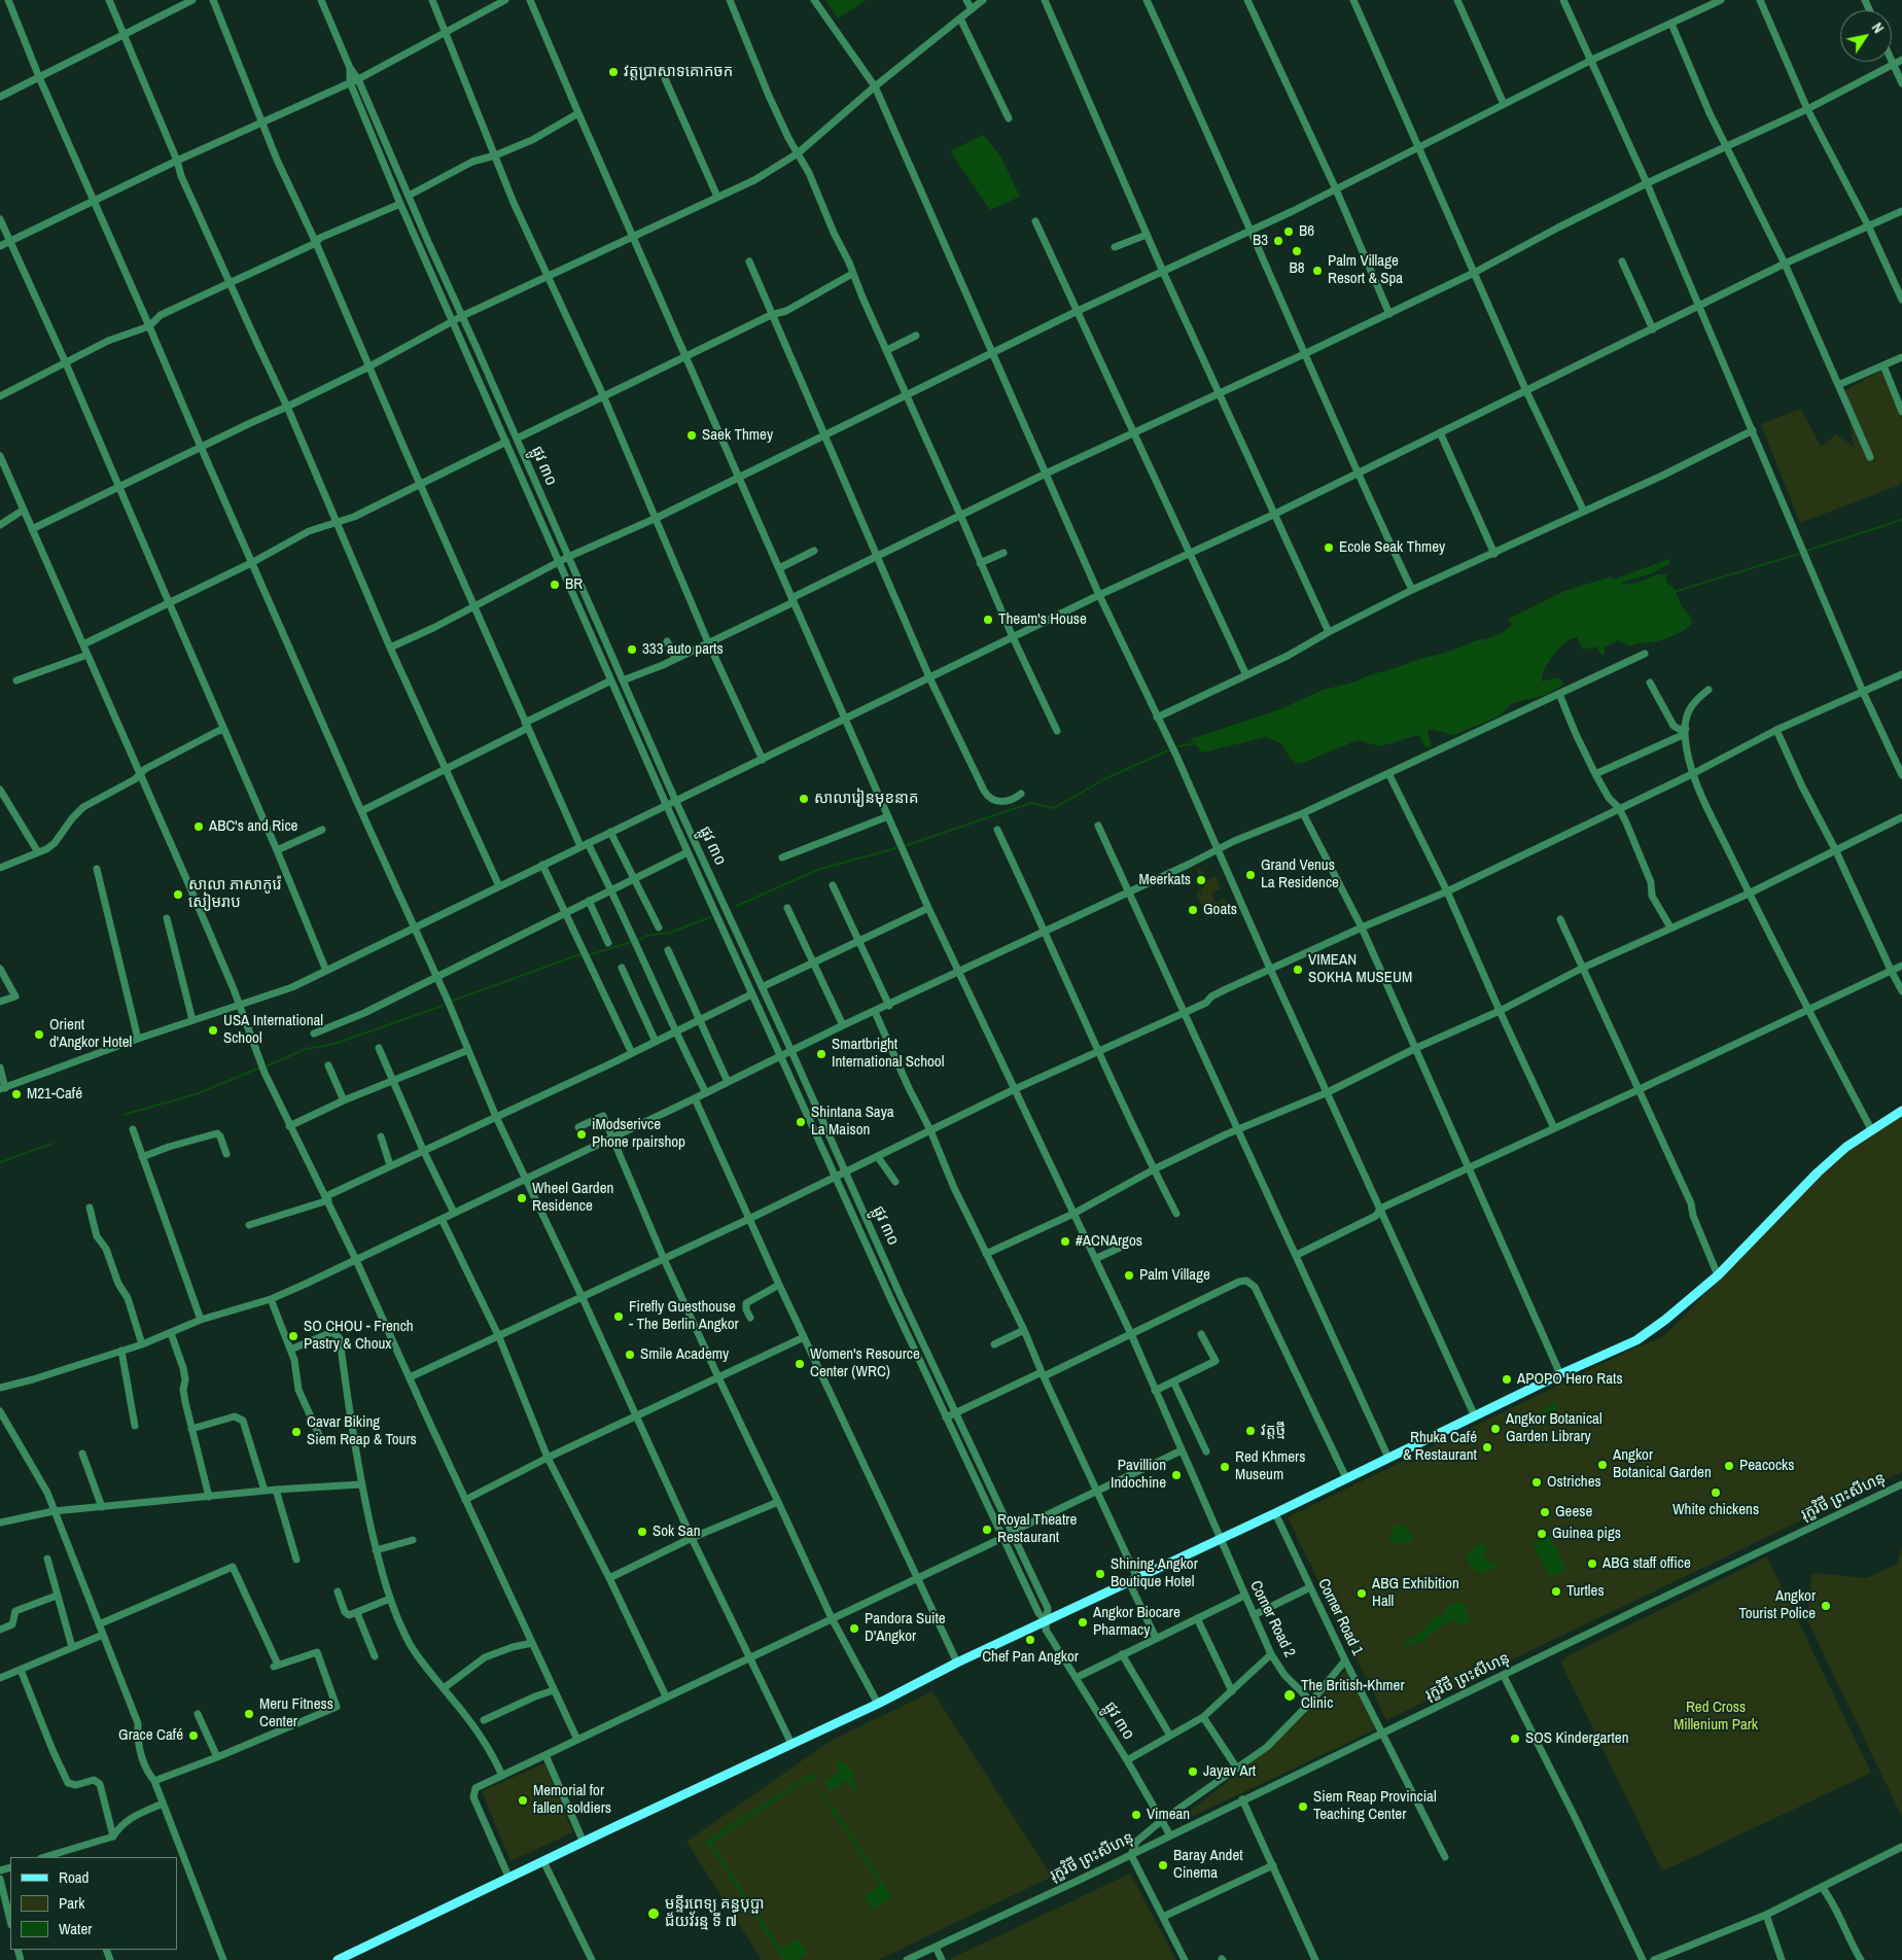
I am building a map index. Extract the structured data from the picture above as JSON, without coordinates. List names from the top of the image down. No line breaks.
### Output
{"streets":{"street":["ផ្លូវ ៣០","រុក្ខវិថី ព្រះសីហនុ","Corner Road 1","Corner Road 2"]},"crossings":[["ផ្លូវ ៣០","រុក្ខវិថី ព្រះសីហនុ"],["រុក្ខវិថី ព្រះសីហនុ","Corner Road 1"]],"parks":["Red Cross Millenium Park"],"places":["វត្តប្រាសាទគោកចក","B6","B3","B8","Palm Village Resort & Spa","Saek Thmey","Ecole Seak Thmey","BR","Theam's House","333 auto parts","សាលារៀនមុខនាគ","ABC's and Rice","Grand Venus La Residence","Meerkats","សាលា ភាសាកូរ៉េ សៀមរាប","Goats","VIMEAN SOKHA MUSEUM","USA International School","Orient d'Angkor Hotel","Smartbright International School","M21-Café","Shintana Saya La Maison","iModserivce Phone rpairshop","Wheel Garden Residence","#ACNArgos","Palm Village","Firefly Guesthouse - The Berlin Angkor","SO CHOU - French Pastry & Choux","Smile Academy","Women's Resource Center (WRC)","APOPO Hero Rats","Angkor Botanical Garden Library","វត្តថ្មី","Cavar Biking Siem Reap & Tours","Rhuka Café & Restaurant","Angkor Botanical Garden","Peacocks","Red Khmers Museum","Pavillion Indochine","Ostriches","White chickens","Geese","Royal Theatre Restaurant","Sok San","Guinea pigs","ABG staff office","Shining Angkor Boutique Hotel","Turtles","ABG Exhibition Hall","Angkor Tourist Police","Angkor Biocare Pharmacy","Pandora Suite D'Angkor","Chef Pan Angkor","The British-Khmer Clinic","Meru Fitness Center","Grace Café","SOS Kindergarten","Jayav Art","Memorial for fallen soldiers","Siem Reap Provincial Teaching Center","Vimean","Baray Andet Cinema","មន្ទីរពេទ្យ គន្ធបុប្ផា ជ័យវ័រន្ម ទី ៧"],"legend":["Road","Park","Water"],"north":"top right"}
